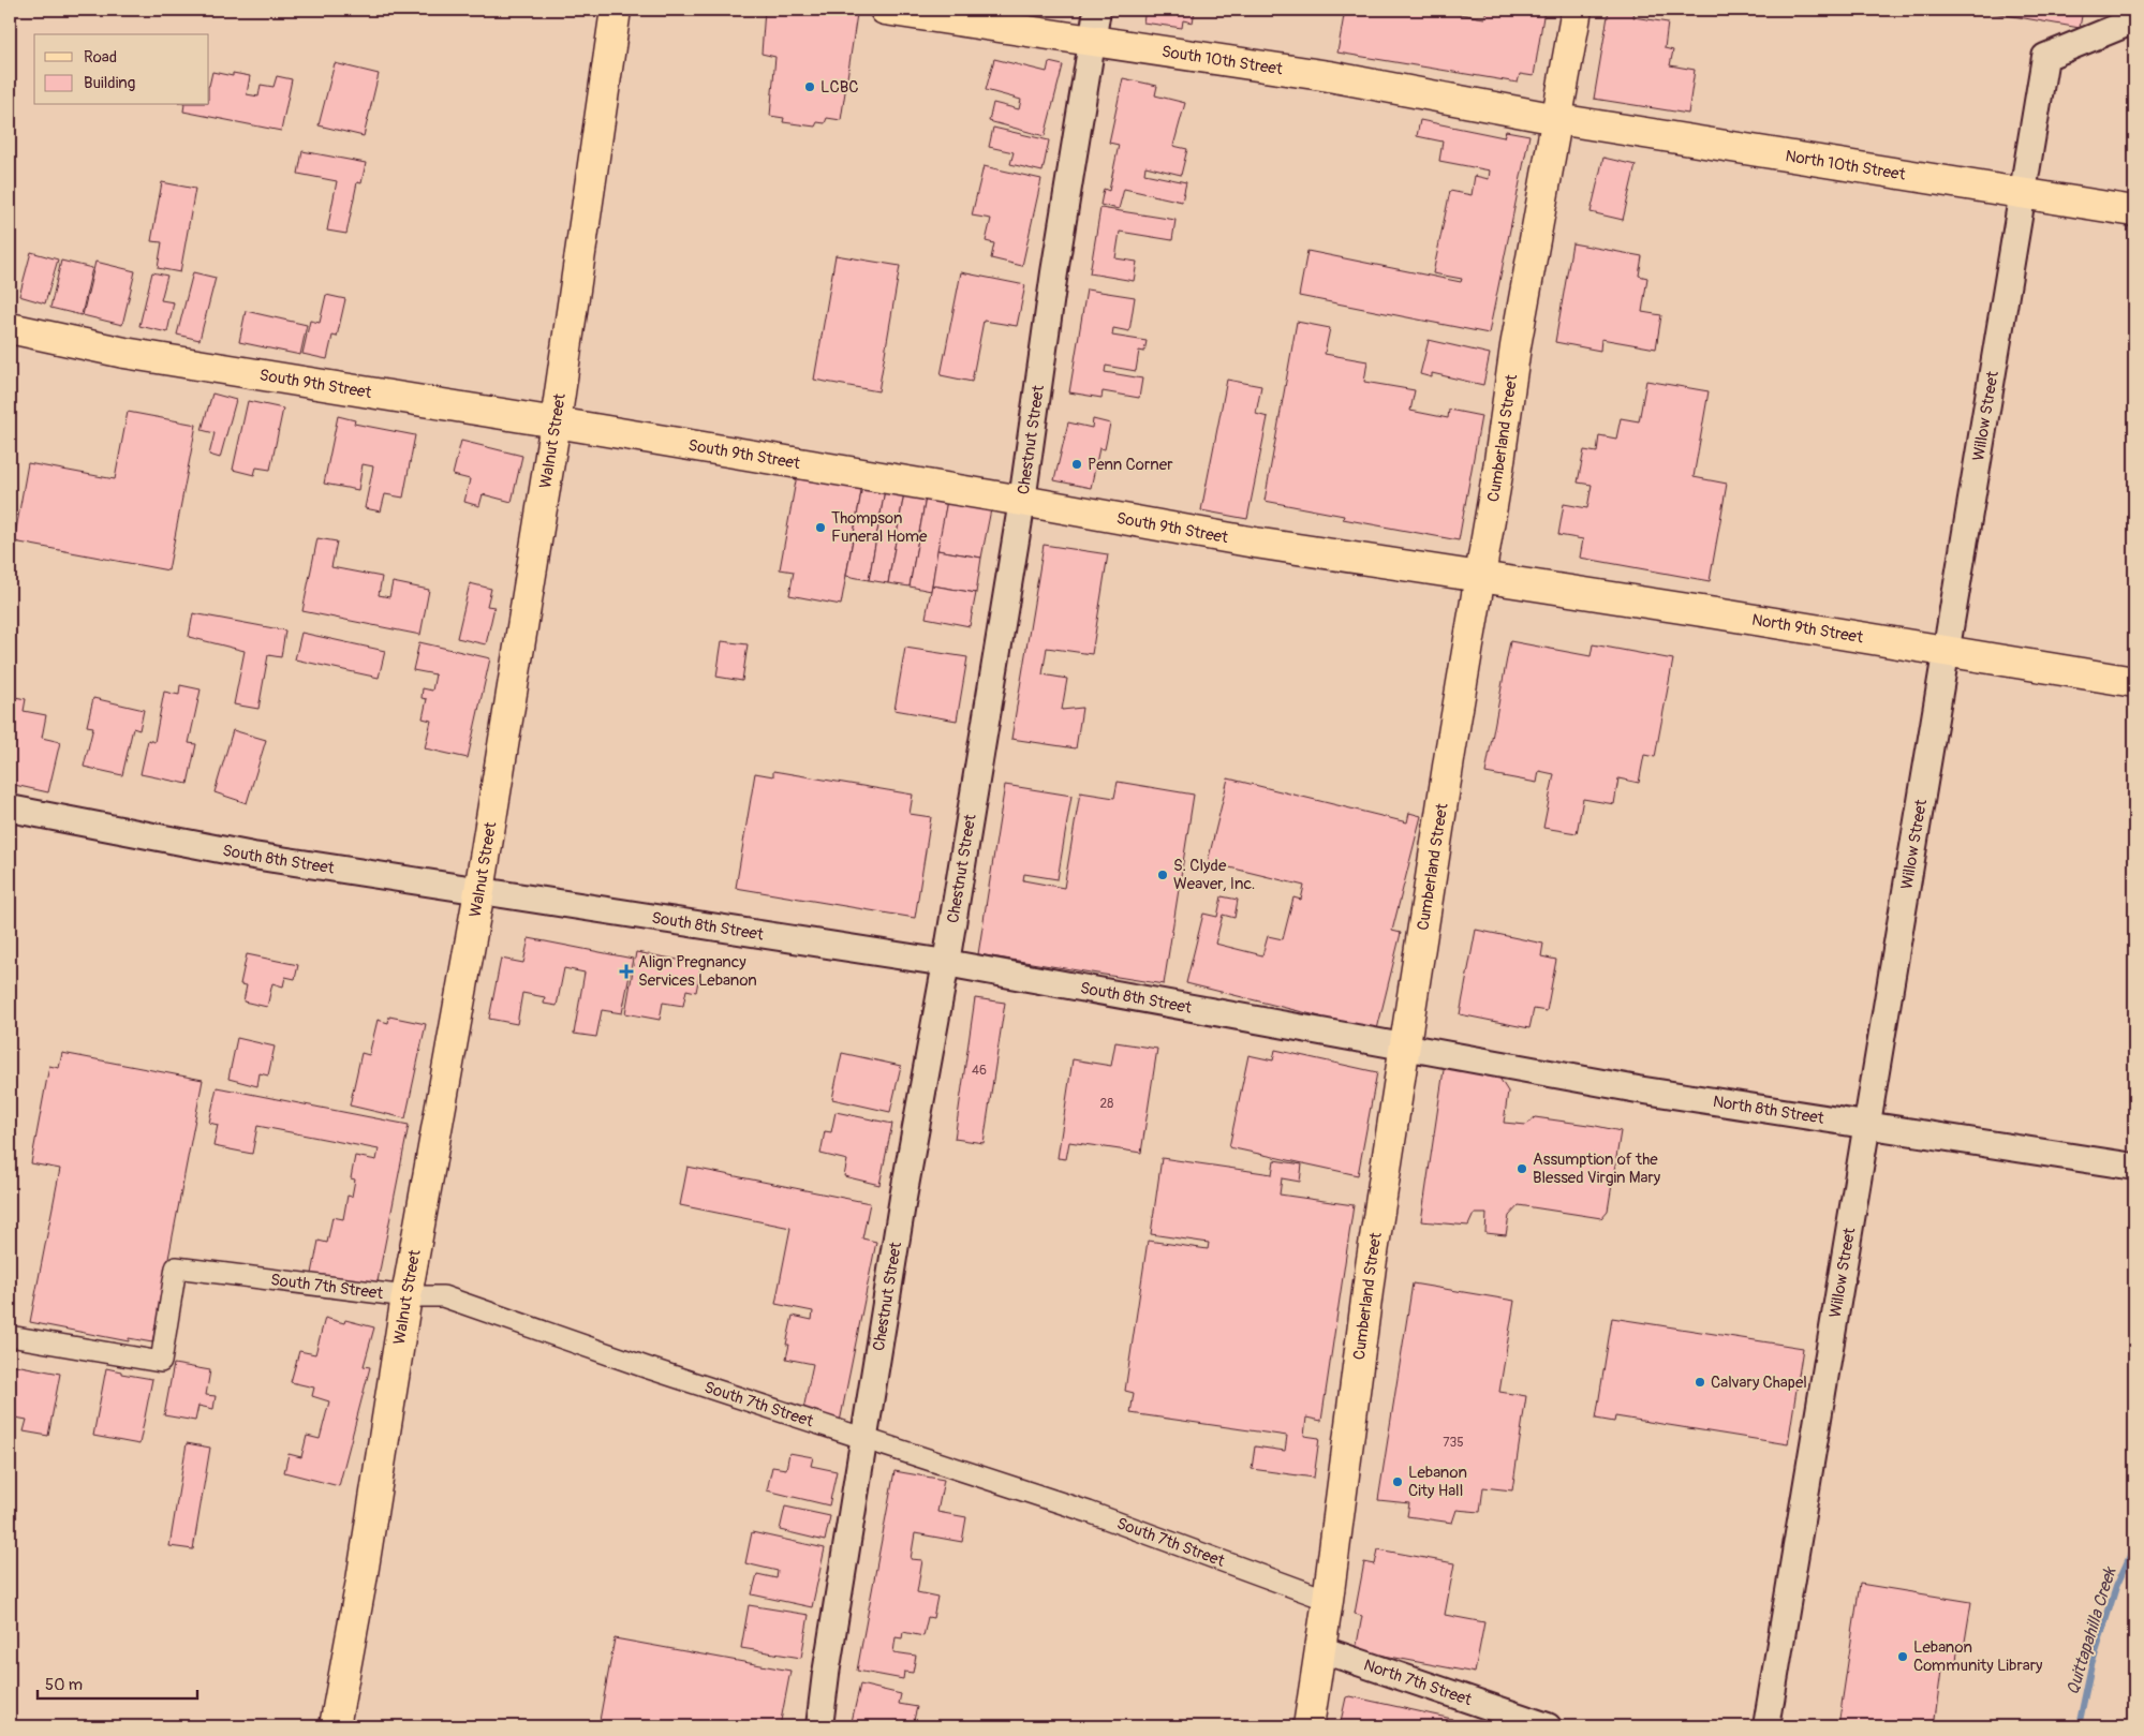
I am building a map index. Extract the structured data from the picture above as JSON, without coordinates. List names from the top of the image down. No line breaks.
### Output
{"streets":{"main road":["South 10th Street","North 10th Street","South 9th Street","Cumberland Street","Walnut Street","North 9th Street"],"street":["Willow Street","Chestnut Street","South 8th Street","North 8th Street","South 7th Street","North 7th Street"]},"crossings":[["South 10th Street","North 10th Street"],["South 10th Street","Cumberland Street"],["South 10th Street","Chestnut Street"],["North 10th Street","Willow Street"],["North 10th Street","Cumberland Street"],["South 9th Street","Cumberland Street"],["South 9th Street","Chestnut Street"],["South 9th Street","Walnut Street"],["South 9th Street","North 9th Street"],["Willow Street","North 9th Street"],["Willow Street","North 8th Street"],["Cumberland Street","North 9th Street"],["Cumberland Street","South 8th Street"],["Cumberland Street","North 8th Street"],["Cumberland Street","South 7th Street"],["Cumberland Street","North 7th Street"],["Chestnut Street","South 8th Street"],["Chestnut Street","South 7th Street"],["Walnut Street","South 8th Street"],["Walnut Street","South 7th Street"],["South 8th Street","North 8th Street"]],"water":["Quittapahilla Creek"],"places":{"other":["LCBC","Penn Corner","Thompson Funeral Home","S. Clyde Weaver, Inc.","Assumption of the Blessed Virgin Mary","Calvary Chapel","Lebanon City Hall","Lebanon Community Library"],"health":["Align Pregnancy Services Lebanon"]},"house_numbers":["46","28","735"],"legend":["Road","Building"],"scale_bar":"50 m"}
